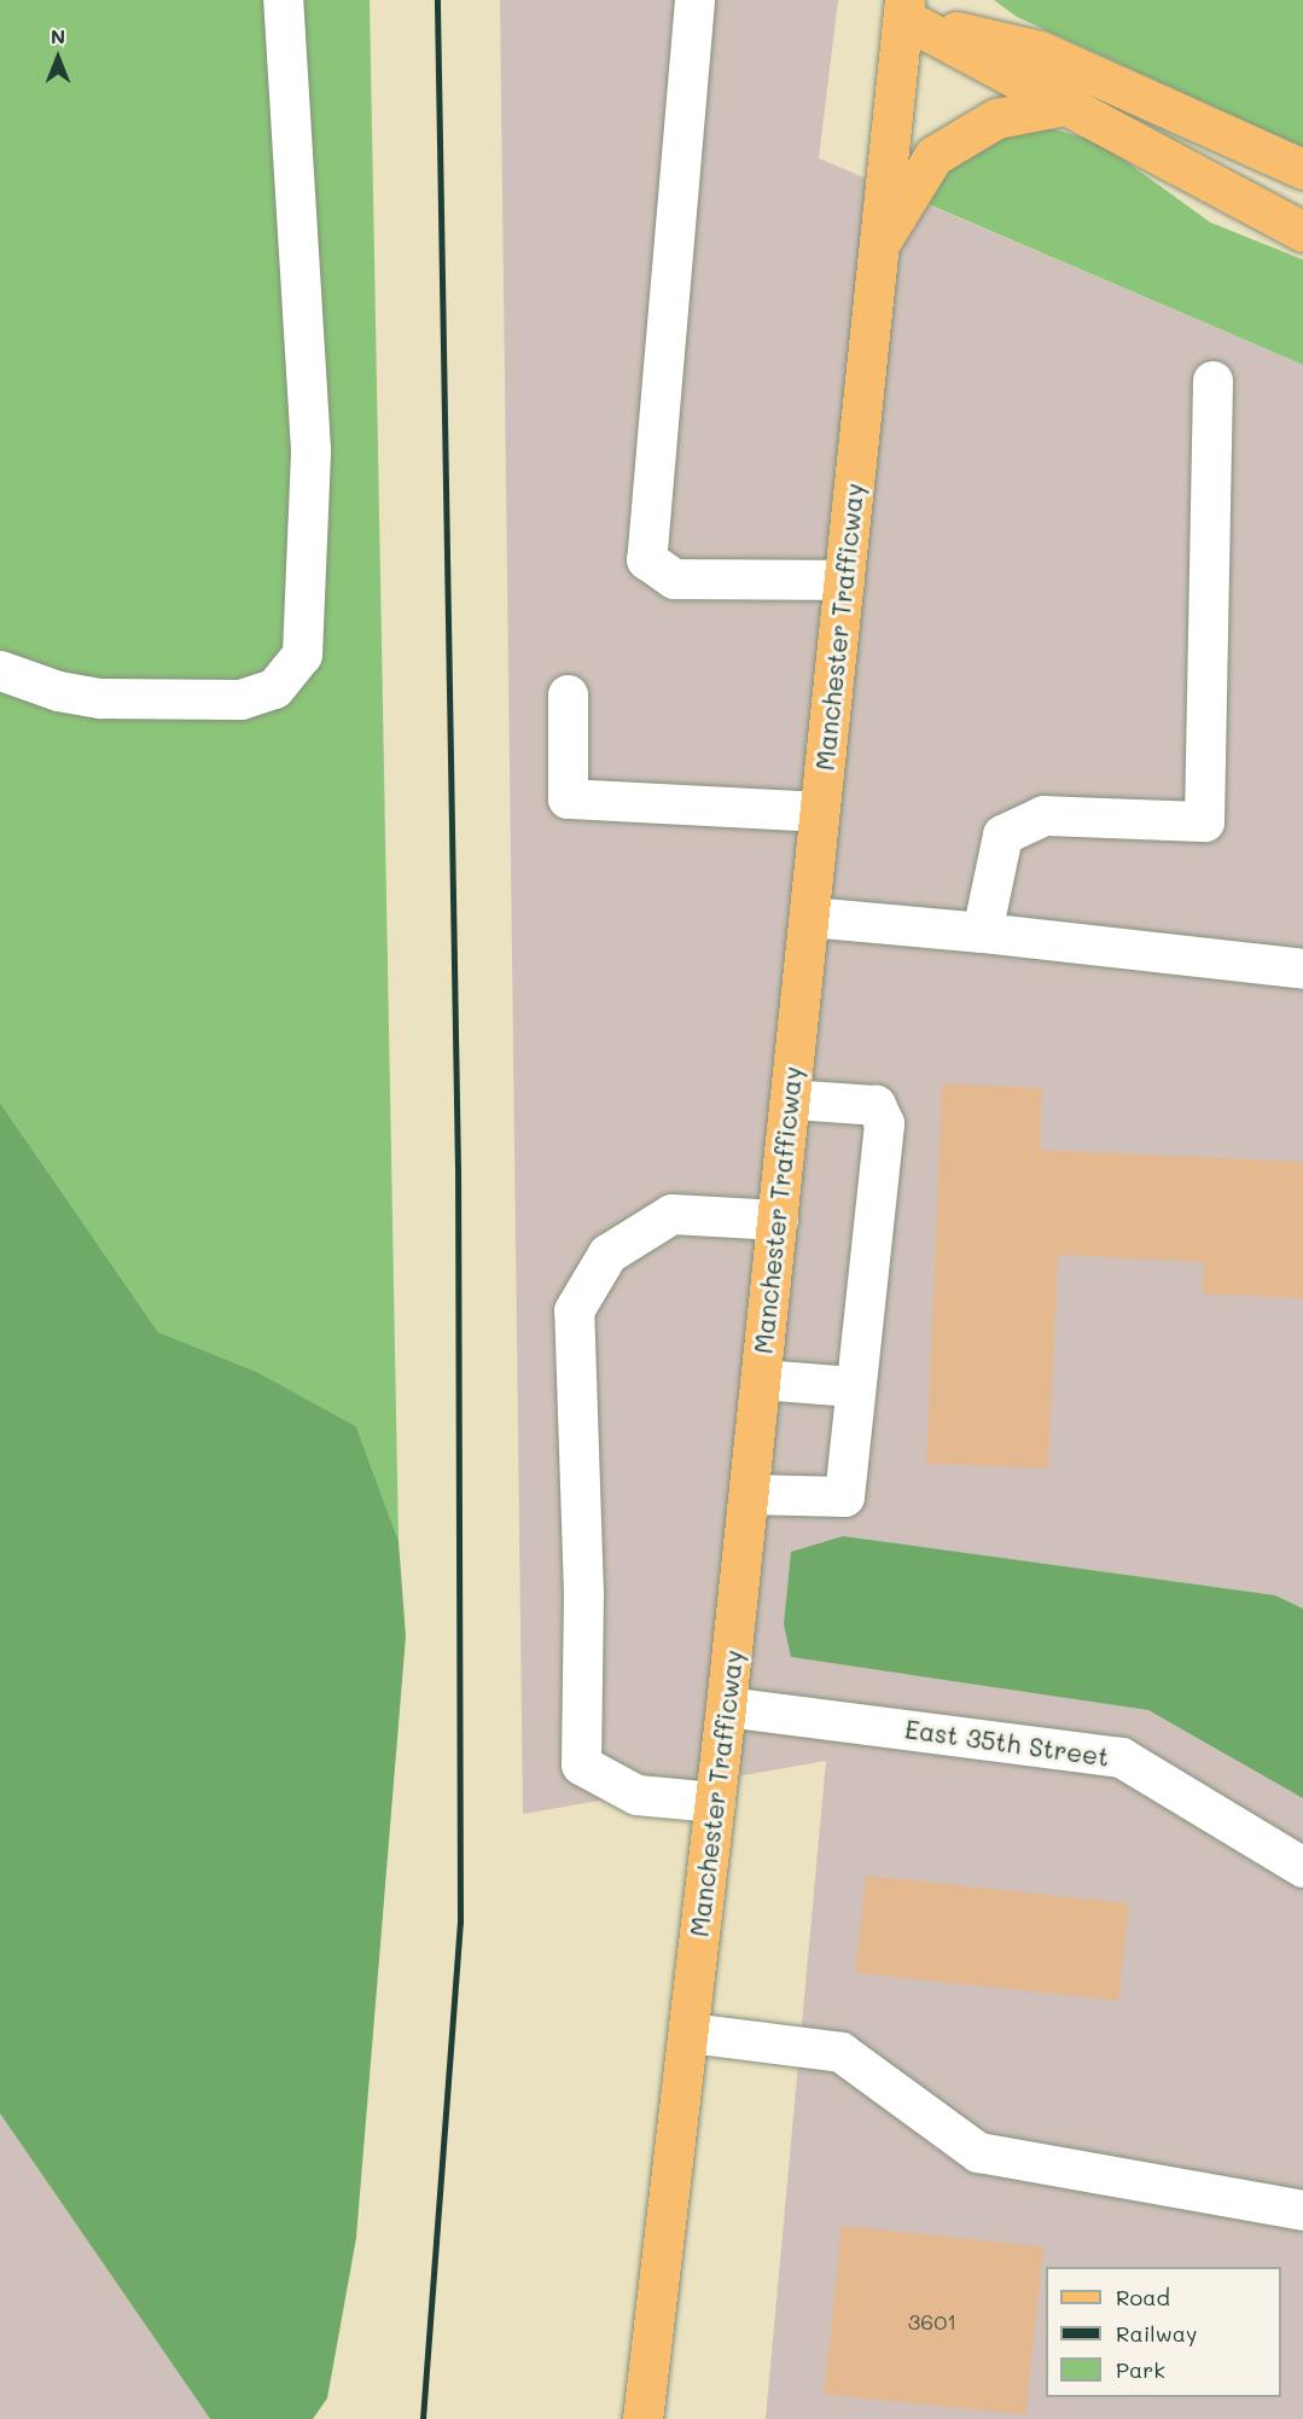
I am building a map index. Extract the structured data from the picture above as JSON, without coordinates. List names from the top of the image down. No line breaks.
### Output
{"streets":{"main road":["Manchester Trafficway"],"street":["East 35th Street"]},"crossings":[["Manchester Trafficway","East 35th Street"]],"house_numbers":["3601"],"legend":["Road","Railway","Park"],"north":"top"}
